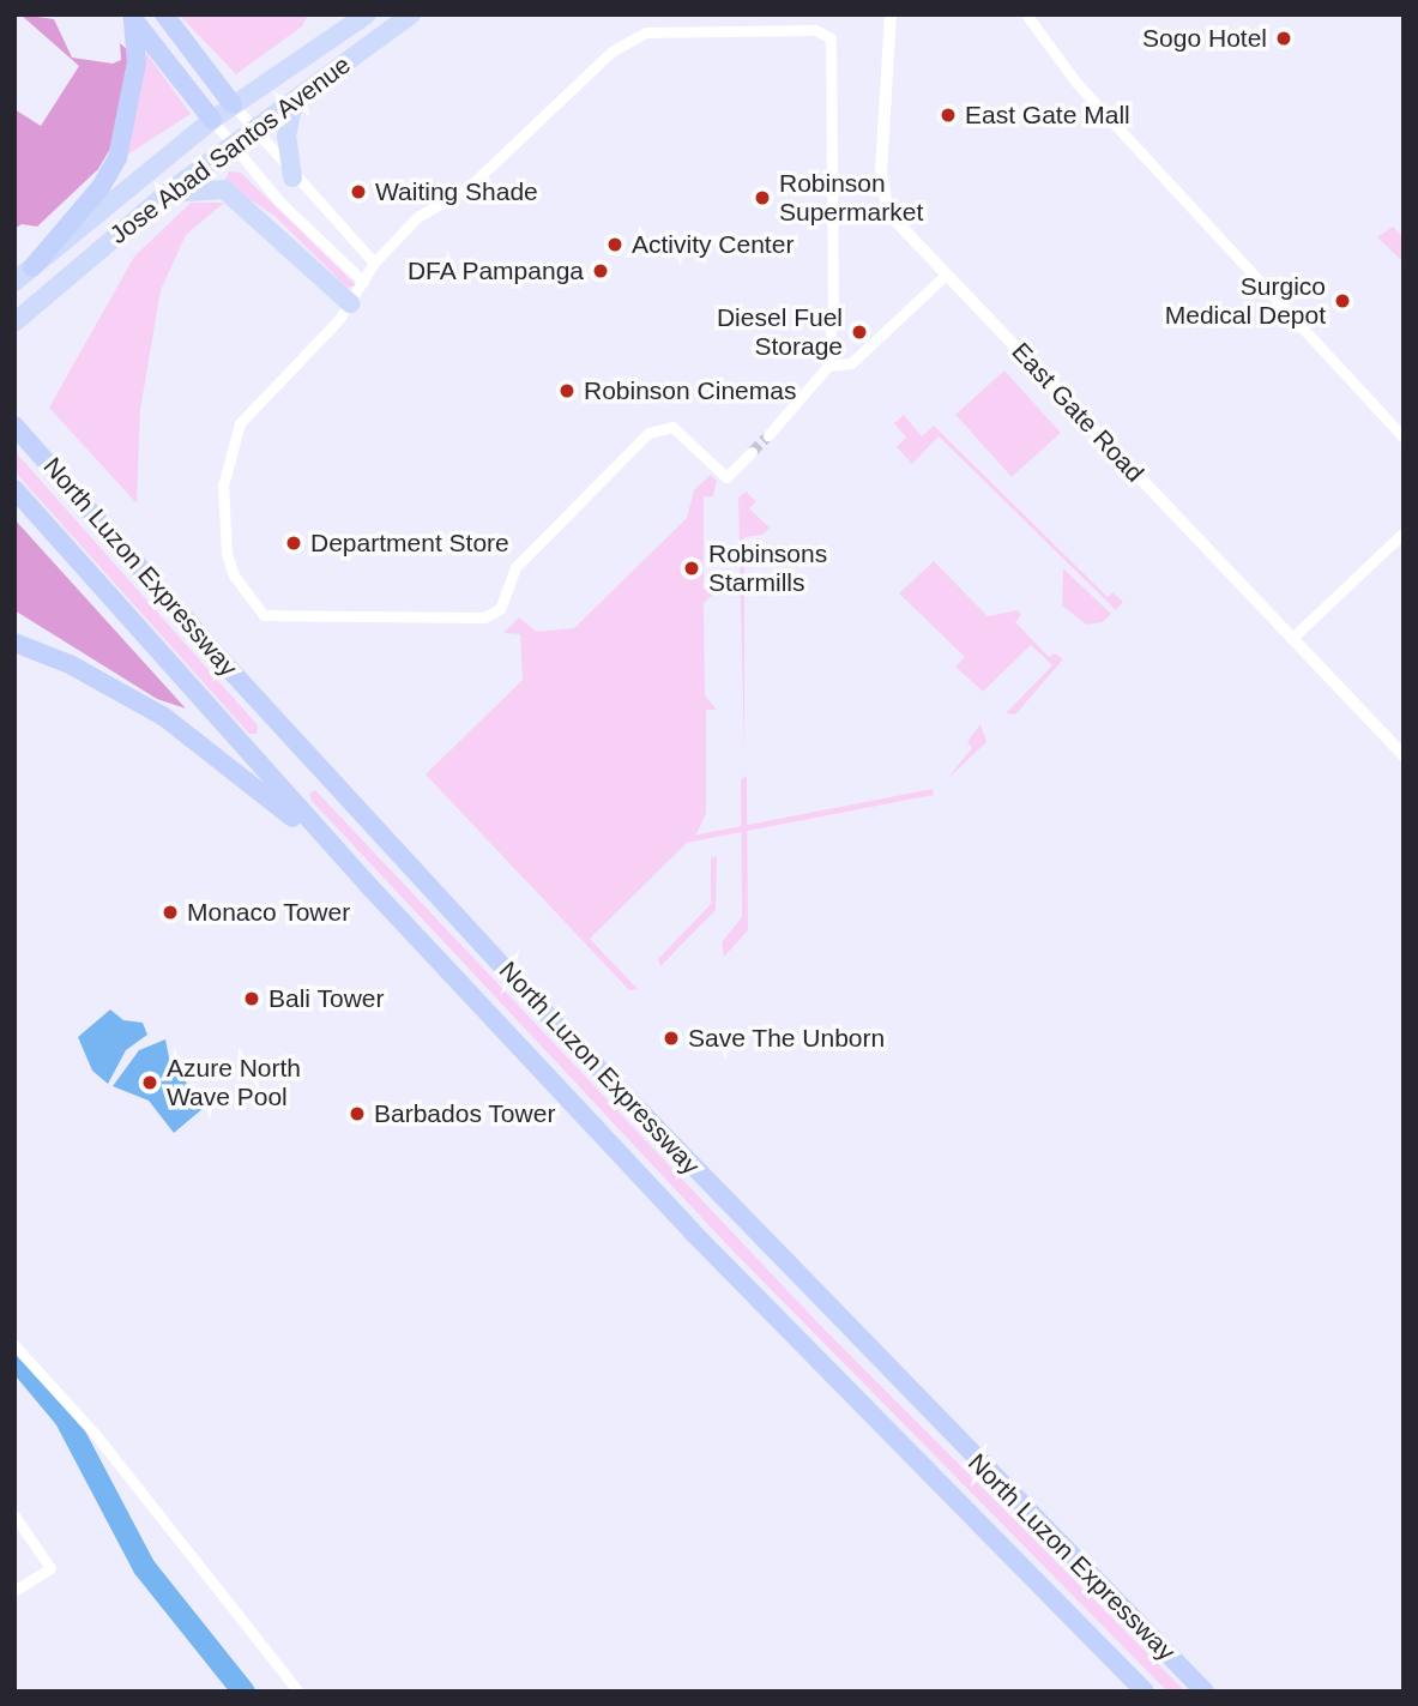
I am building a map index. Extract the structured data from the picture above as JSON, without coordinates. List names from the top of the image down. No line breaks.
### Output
{"streets":{"highway":["Jose Abad Santos Avenue","North Luzon Expressway"],"street":["East Gate Road"]},"places":["Sogo Hotel","East Gate Mall","Waiting Shade","Robinson Supermarket","Activity Center","DFA Pampanga","Surgico Medical Depot","Diesel Fuel Storage","Robinson Cinemas","Department Store","Robinsons Starmills","Monaco Tower","Bali Tower","Save The Unborn","Azure North Wave Pool","Barbados Tower"]}
